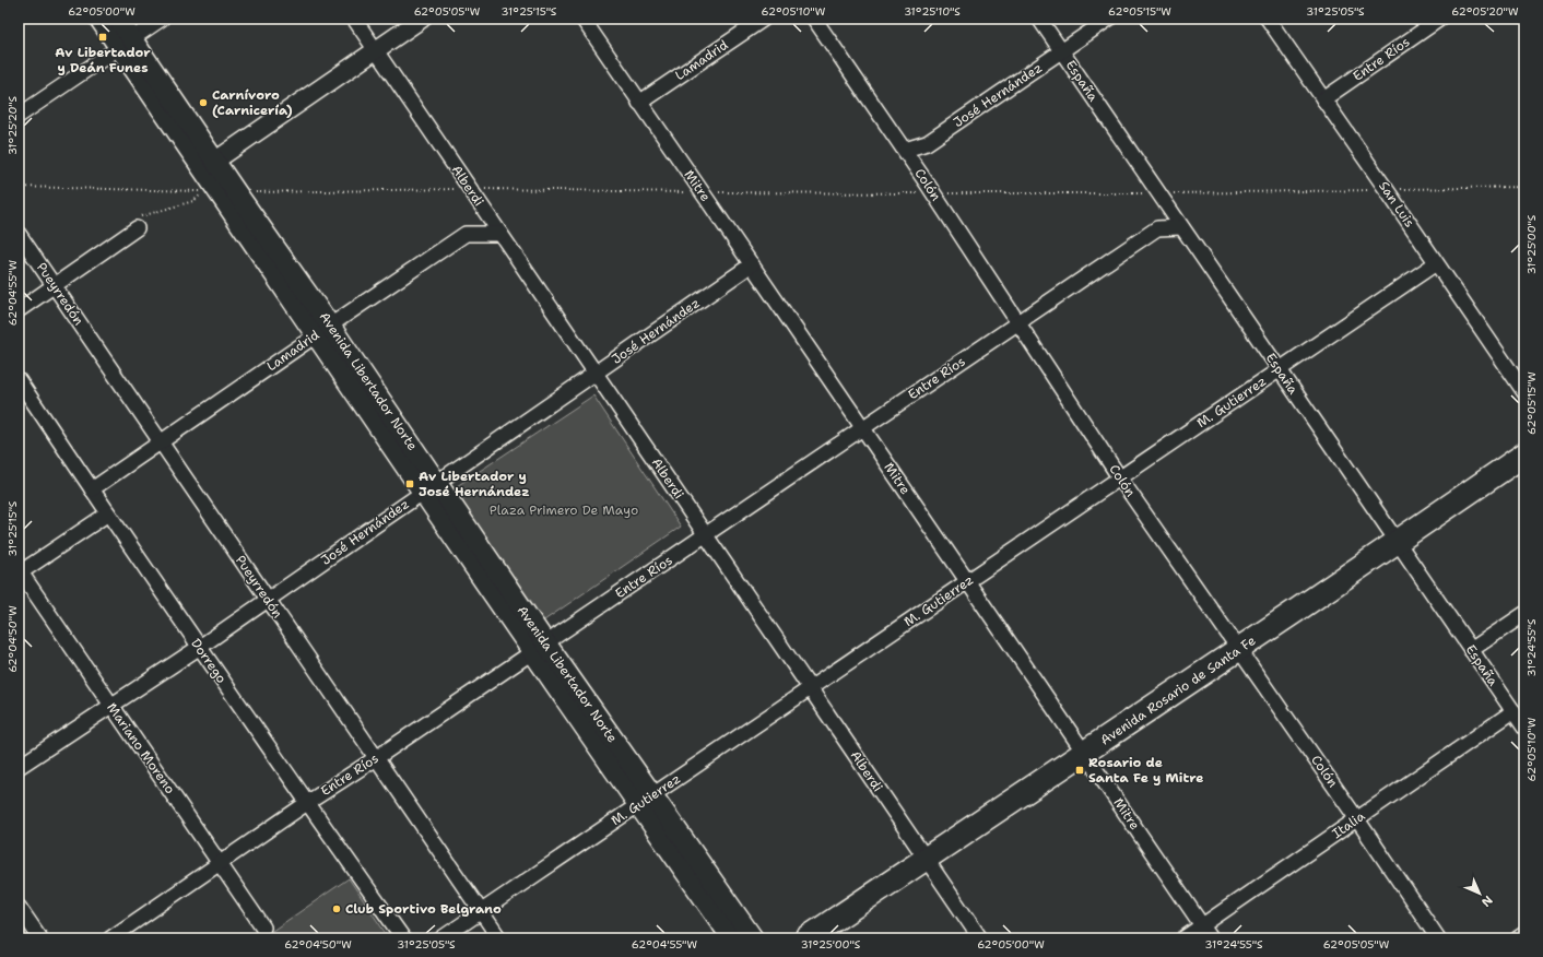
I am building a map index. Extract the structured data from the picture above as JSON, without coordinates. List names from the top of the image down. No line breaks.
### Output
{"streets":{"main road":["Avenida Libertador Norte","Avenida Rosario de Santa Fe"],"street":["Entre Ríos","Lamadrid","España","José Hernández","Colón","Alberdi","Mitre","San Luis","Pueyrredón","M. Gutierrez","Dorrego","Mariano Moreno","Italia"]},"crossings":[["Entre Ríos","España"],["Entre Ríos","Colón"],["Entre Ríos","Alberdi"],["Entre Ríos","Mitre"],["Entre Ríos","San Luis"],["Entre Ríos","Pueyrredón"],["Entre Ríos","Avenida Libertador Norte"],["Entre Ríos","Dorrego"],["Entre Ríos","Mariano Moreno"],["Lamadrid","Alberdi"],["Lamadrid","Mitre"],["Lamadrid","Pueyrredón"],["Lamadrid","Avenida Libertador Norte"],["Lamadrid","Dorrego"],["España","José Hernández"],["España","M. Gutierrez"],["España","Avenida Rosario de Santa Fe"],["España","Italia"],["José Hernández","Colón"],["José Hernández","Alberdi"],["José Hernández","Mitre"],["José Hernández","Pueyrredón"],["José Hernández","Avenida Libertador Norte"],["José Hernández","Dorrego"],["José Hernández","Mariano Moreno"],["Colón","M. Gutierrez"],["Colón","Avenida Rosario de Santa Fe"],["Colón","Italia"],["Alberdi","M. Gutierrez"],["Alberdi","Avenida Rosario de Santa Fe"],["Mitre","M. Gutierrez"],["Mitre","Avenida Rosario de Santa Fe"],["Mitre","Italia"],["San Luis","M. Gutierrez"],["Pueyrredón","M. Gutierrez"],["Avenida Libertador Norte","M. Gutierrez"]],"parks":["Plaza Primero De Mayo"],"places":{"transit":["Av Libertador y Deán Funes","Av Libertador y José Hernández","Rosario de Santa Fe y Mitre"],"other":["Carnívoro (Carnicería)","Club Sportivo Belgrano"]},"north":"bottom right","coordinates":["62°05'00\"W","62°05'05\"W","31°25'15\"S","62°05'10\"W","31°25'10\"S","62°05'15\"W","31°25'05\"S","62°05'20\"W","31°25'20\"S","31°25'00\"S","62°04'55\"W","62°04'50\"W","31°24'55\"S"]}
